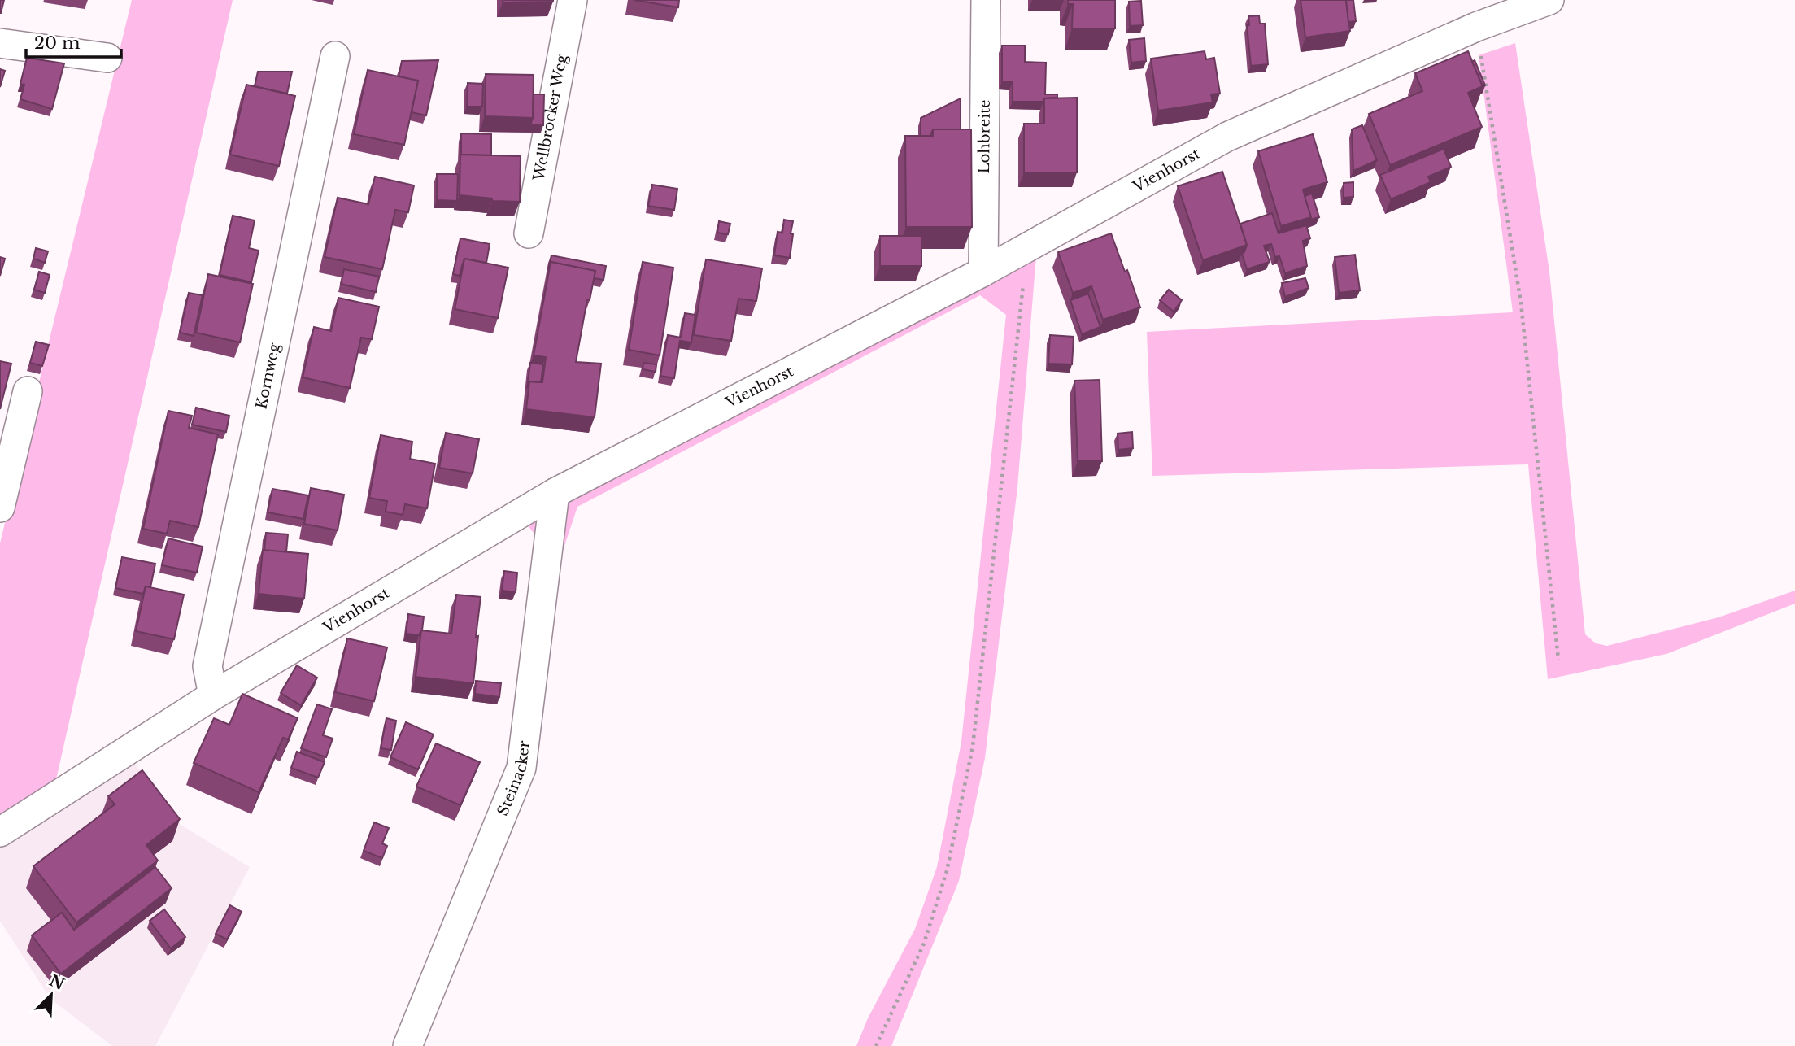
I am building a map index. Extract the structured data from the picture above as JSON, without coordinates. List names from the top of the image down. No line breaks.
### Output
{"streets":{"street":["Wellbrocker Weg","Lohbreite","Vienhorst","Kornweg","Steinacker"]},"crossings":[["Lohbreite","Vienhorst"],["Vienhorst","Kornweg"],["Vienhorst","Steinacker"]],"scale_bar":"20 m","north":"top right"}
